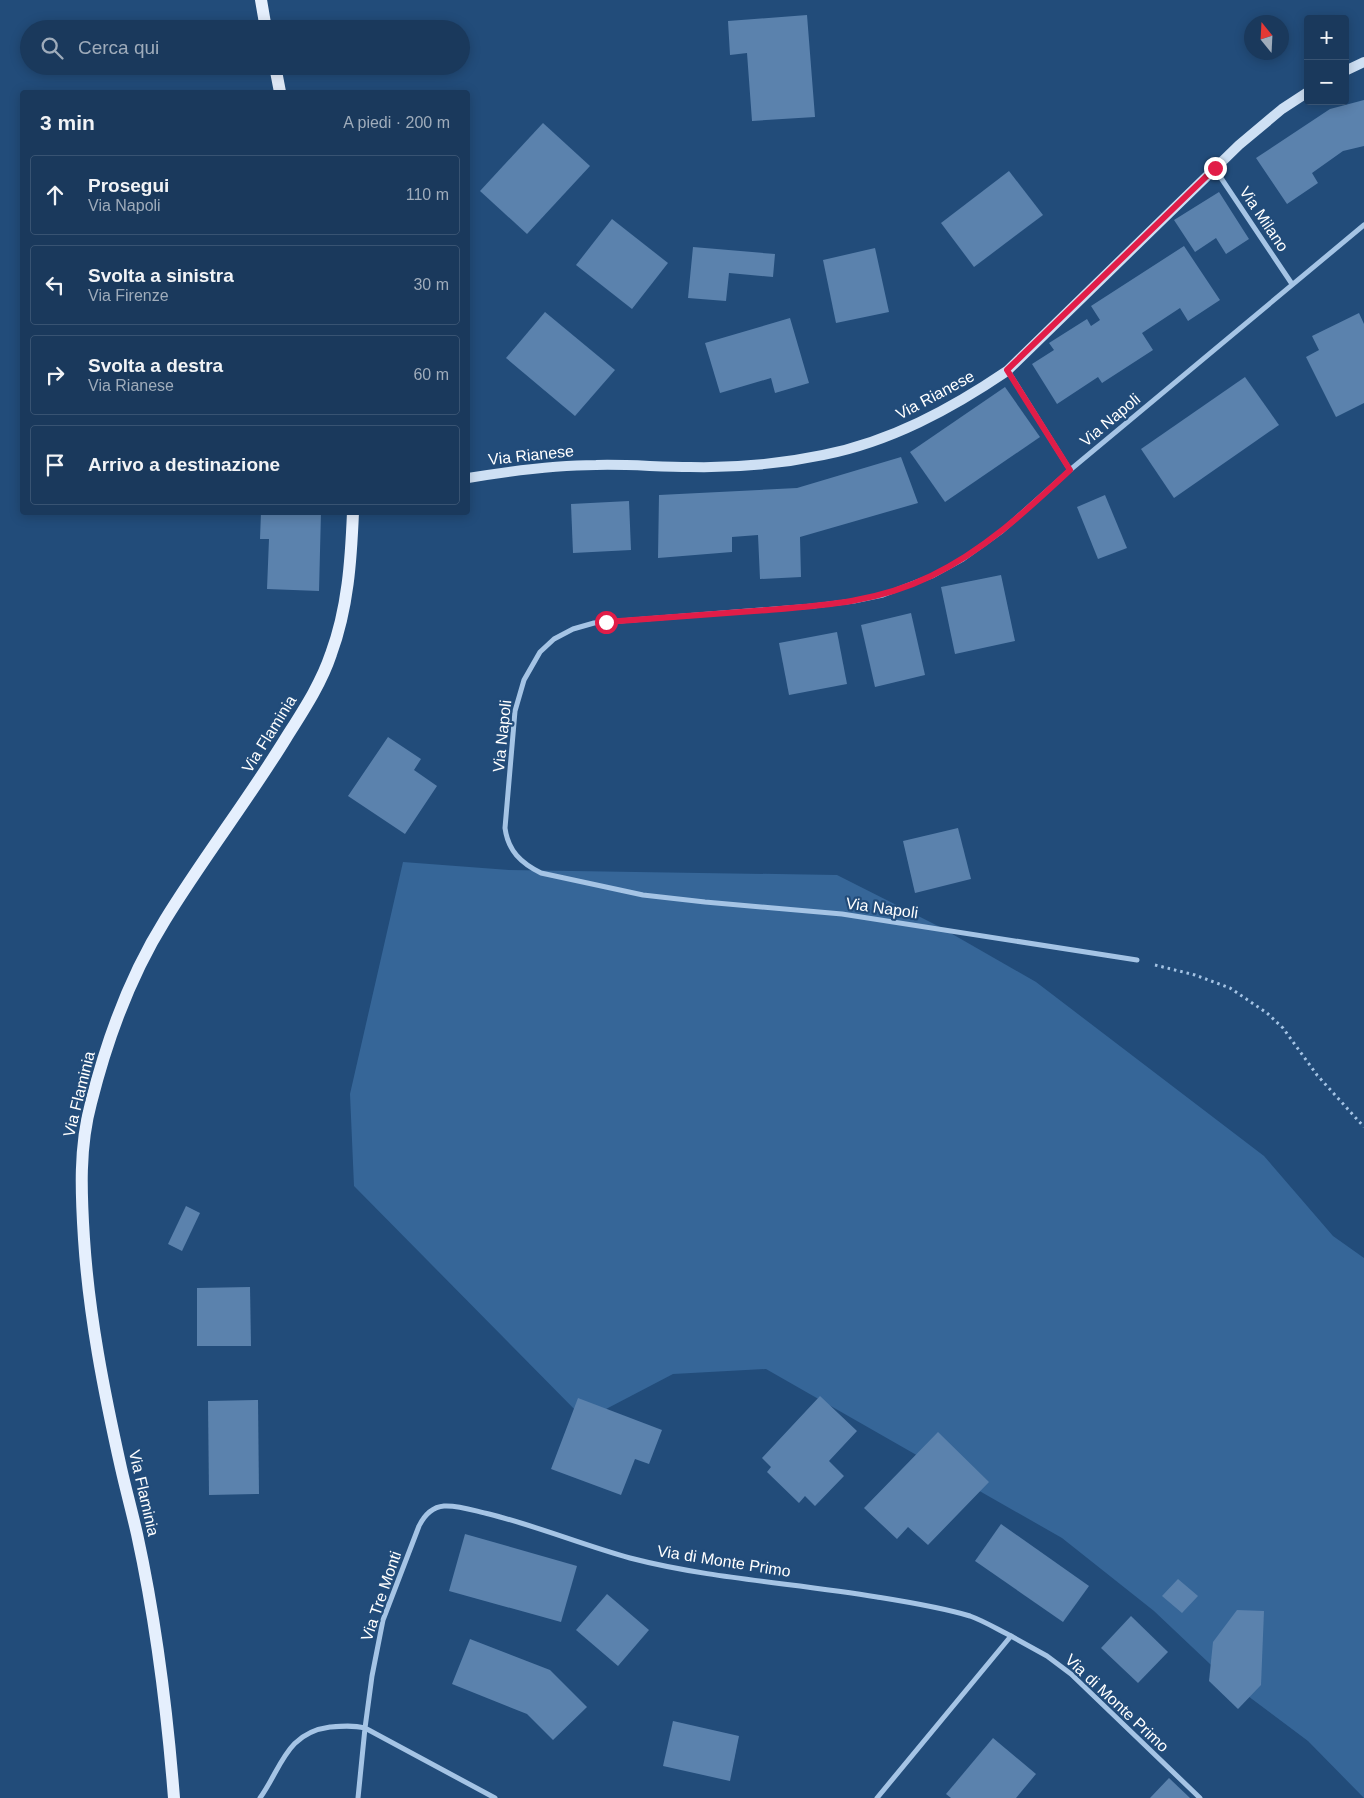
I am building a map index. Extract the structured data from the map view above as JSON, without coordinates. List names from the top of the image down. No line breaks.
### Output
{"streets":{"main road":["Via Rianese","Via Flaminia"],"street":["Via Milano","Via Napoli","Via di Monte Primo","Via Tre Monti"]},"crossings":[["Via Milano","Via Rianese"],["Via Milano","Via Napoli"],["Via di Monte Primo","Via Tre Monti"]],"north":"top","page":{"map_buttons":["+","−"],"search":"Cerca qui","heading":["3 min","A piedi · 200 m"],"list":[["Prosegui","Via Napoli","110 m"],["Svolta a sinistra","Via Firenze","30 m"],["Svolta a destra","Via Rianese","60 m"],"Arrivo a destinazione"]}}
